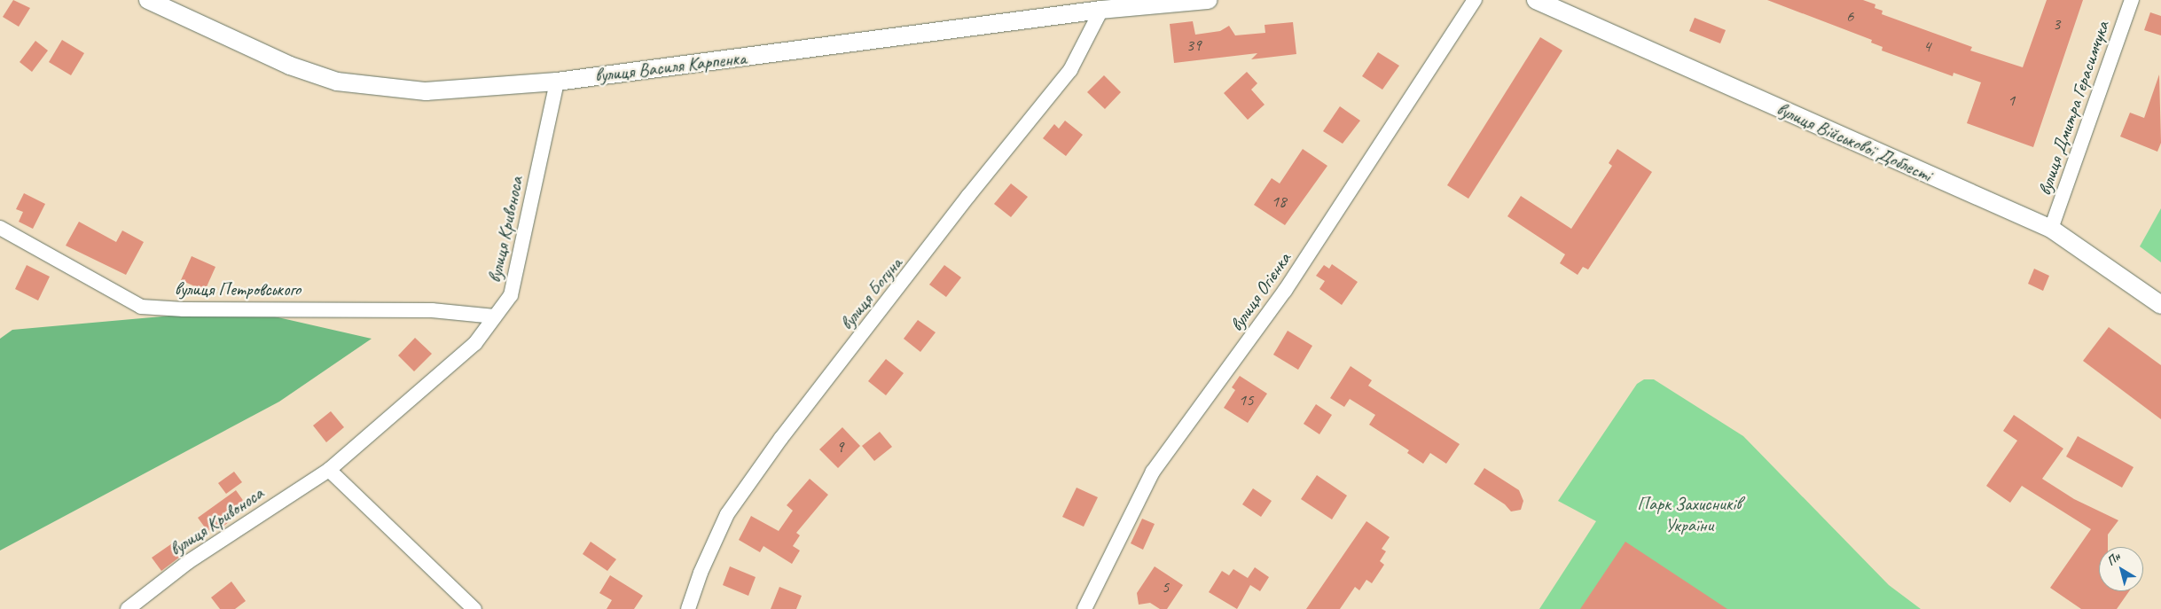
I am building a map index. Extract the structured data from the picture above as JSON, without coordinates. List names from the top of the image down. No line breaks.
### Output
{"streets":{"street":["вулиця Василя Карпенка","вулиця Дмитра Герасимчука","вулиця Військової Доблесті","вулиця Кривоноса","вулиця Петровського","вулиця Огієнка","вулиця Богуна"]},"crossings":[["вулиця Василя Карпенка","вулиця Кривоноса"],["вулиця Василя Карпенка","вулиця Богуна"],["вулиця Дмитра Герасимчука","вулиця Військової Доблесті"],["вулиця Кривоноса","вулиця Петровського"]],"parks":["Парк Захисників України"],"house_numbers":["6","3","39","4","1","18","15","9","5"],"north":"top left"}
